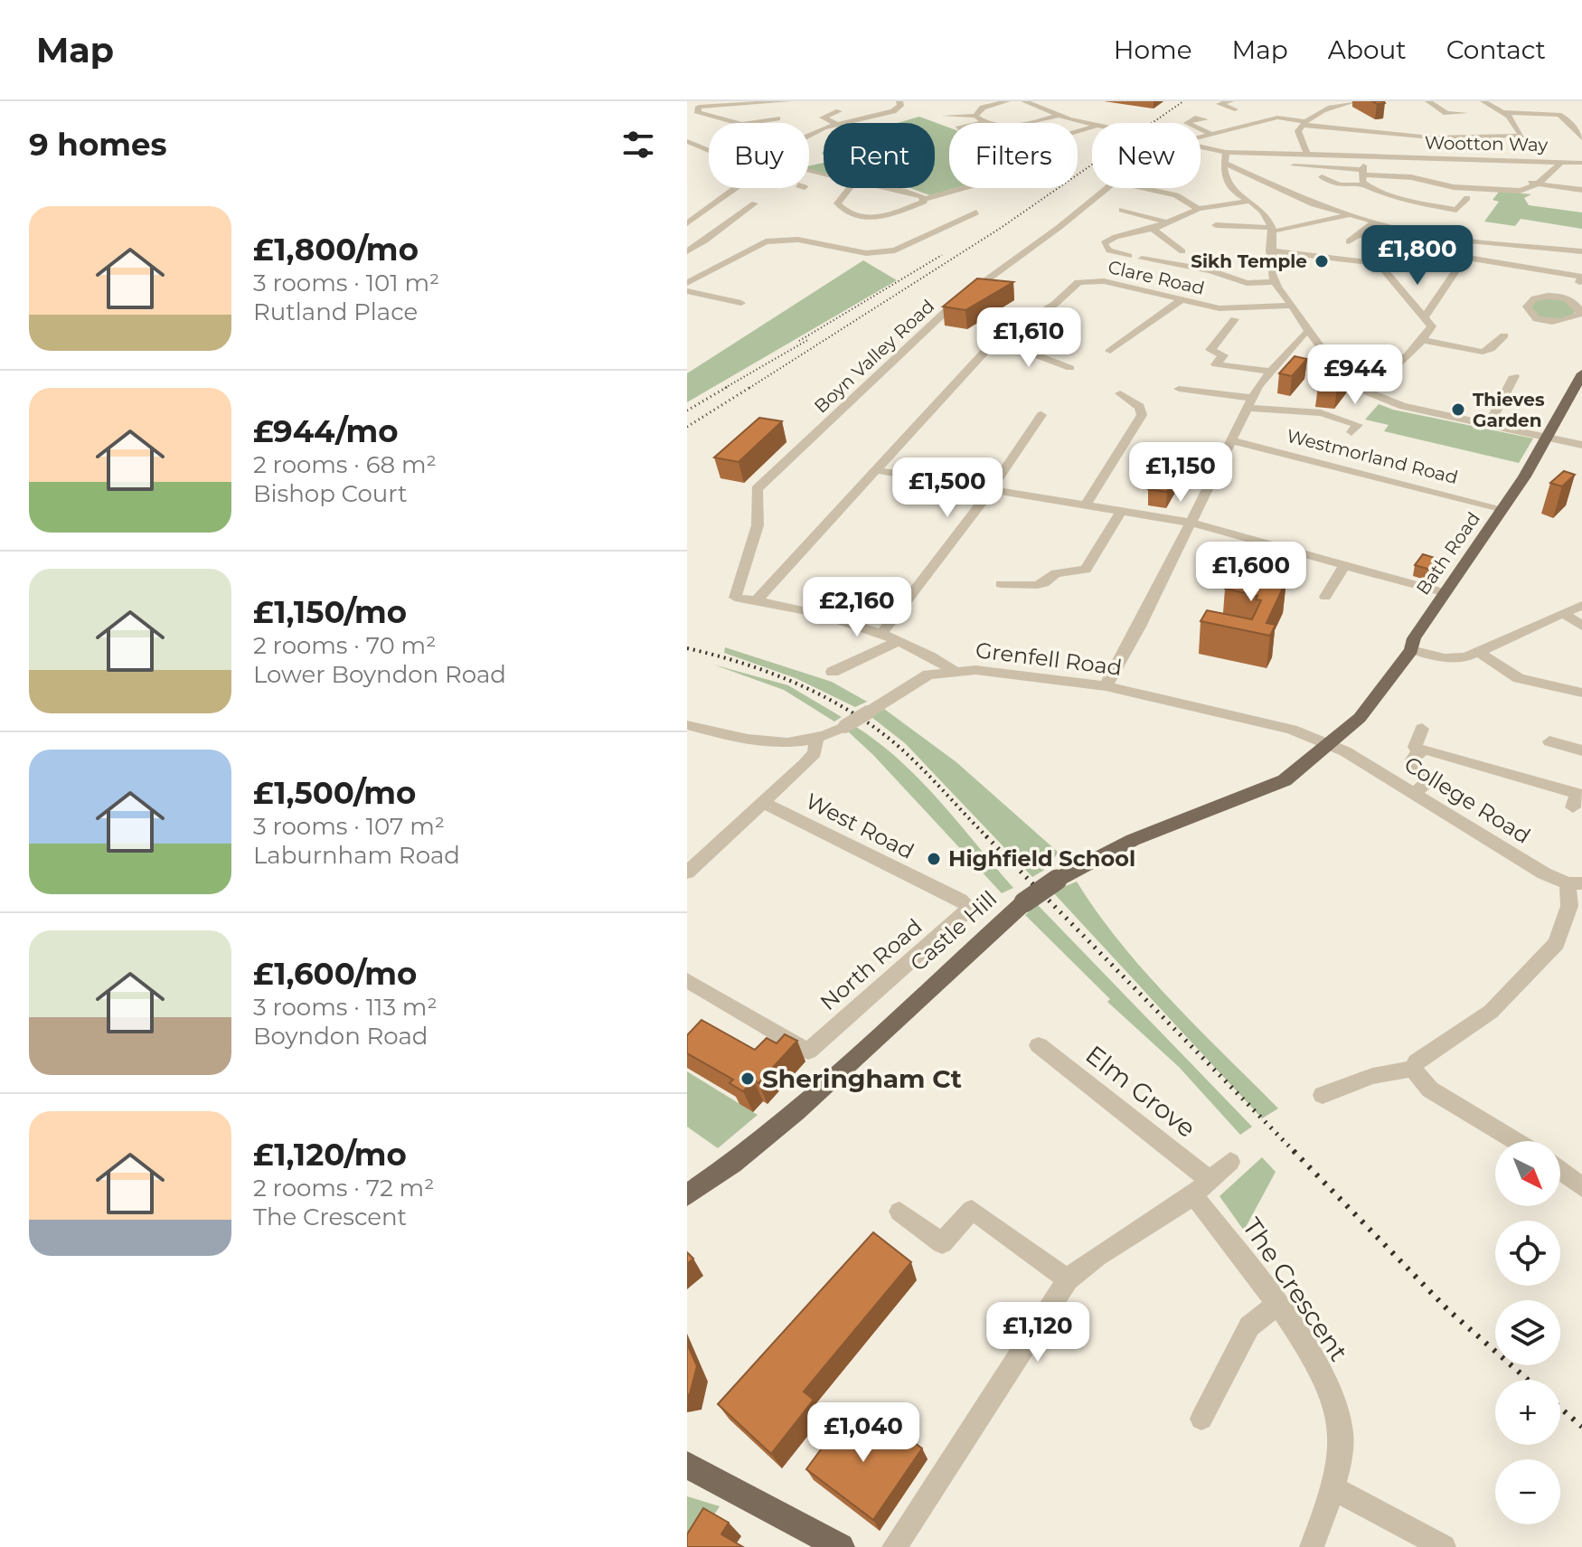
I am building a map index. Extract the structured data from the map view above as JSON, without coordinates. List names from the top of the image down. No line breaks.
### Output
{"streets":{"main road":["Bath Road","Castle Hill"],"street":["Wootton Way","Clare Road","Boyn Valley Road","Westmorland Road","Grenfell Road","College Road","West Road","North Road","Elm Grove","The Crescent"]},"crossings":[["Clare Road","Boyn Valley Road"],["Westmorland Road","Bath Road"],["Bath Road","Grenfell Road"],["Bath Road","College Road"],["Bath Road","Castle Hill"],["Grenfell Road","College Road"],["Grenfell Road","Castle Hill"],["College Road","Castle Hill"],["West Road","North Road"],["Elm Grove","The Crescent"]],"places":["Sikh Temple","Thieves Garden","Highfield School","Sheringham Ct"],"north":"bottom right","page":{"header":"Map","nav":["Home","Map","About","Contact"],"heading":"9 homes","chip":["Buy","Rent","Filters","New"],"list":[{"name":"£1,800/mo","note":"3 rooms · 101 m² · Rutland Place"},{"name":"£944/mo","note":"2 rooms · 68 m² · Bishop Court"},{"name":"£1,150/mo","note":"2 rooms · 70 m² · Lower Boyndon Road"},{"name":"£1,500/mo","note":"3 rooms · 107 m² · Laburnham Road"},{"name":"£1,600/mo","note":"3 rooms · 113 m² · Boyndon Road"},{"name":"£1,120/mo","note":"2 rooms · 72 m² · The Crescent"}],"price":["£1,800","£1,610","£944","£1,150","£1,500","£1,600","£2,160","£1,120","£1,040"],"map_buttons":["+","−"]}}
